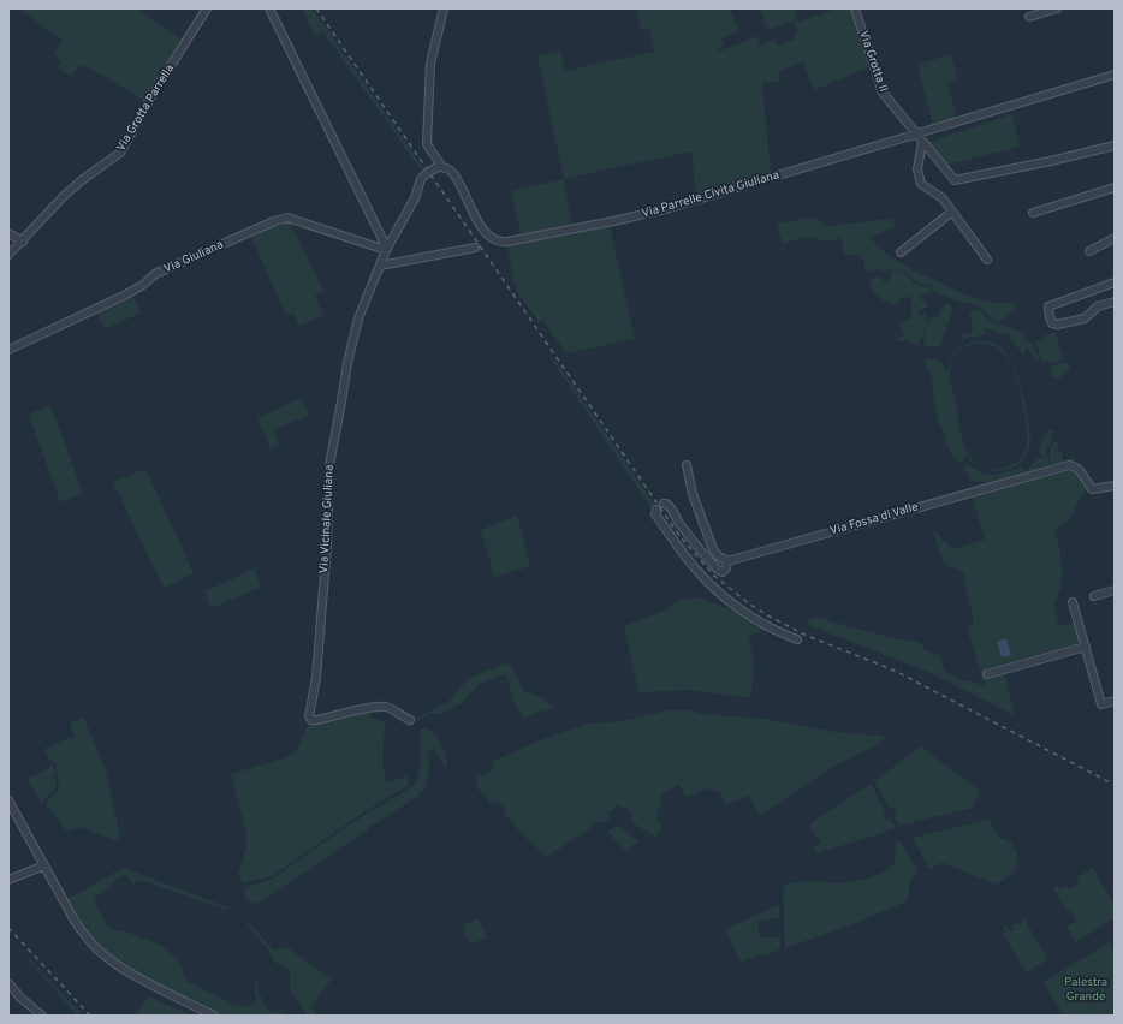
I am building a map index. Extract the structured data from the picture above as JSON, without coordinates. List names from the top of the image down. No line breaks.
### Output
{"streets":{"street":["Via Grotta II","Via Grotta Parrella","Via Parrelle Civita Giuliana","Via Giuliana","Via Vicinale Giuliana","Via Fossa di Valle"]},"crossings":[["Via Grotta II","Via Parrelle Civita Giuliana"],["Via Giuliana","Via Vicinale Giuliana"]],"parks":["Palestra Grande"]}
